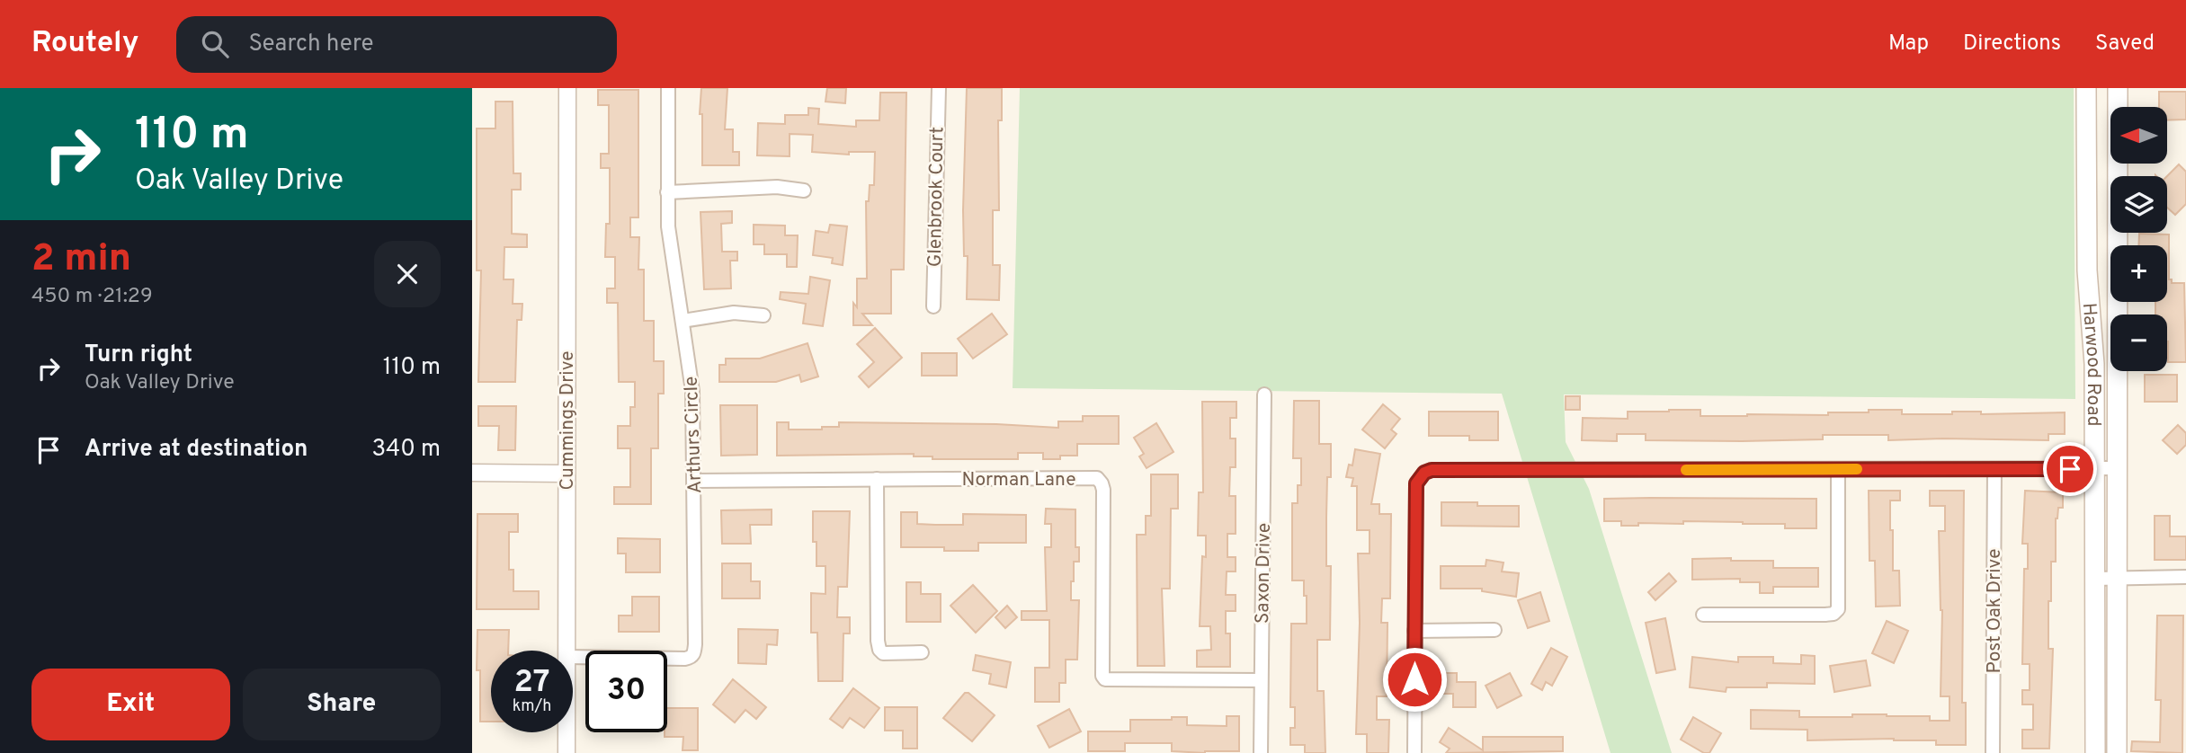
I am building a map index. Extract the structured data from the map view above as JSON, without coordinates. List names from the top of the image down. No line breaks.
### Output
{"streets":{"main road":["Harwood Road"],"street":["Glenbrook Court","Cummings Drive","Arthurs Circle","Norman Lane","Saxon Drive","Post Oak Drive"]},"crossings":[["Arthurs Circle","Norman Lane"],["Norman Lane","Saxon Drive"]],"north":"left","page":{"header":"Routely","search":"Search here","nav":["Map","Directions","Saved"],"turn":["110 m","Oak Valley Drive"],"map_buttons":["+","−"],"heading":["2 min","450 m · 21:29"],"list":[{"name":"Turn right","note":"Oak Valley Drive","value":"110 m"},{"name":"Arrive at destination","value":"340 m"}],"speed":"27 km/h","limit":"30","buttons":["Exit","Share"]}}
